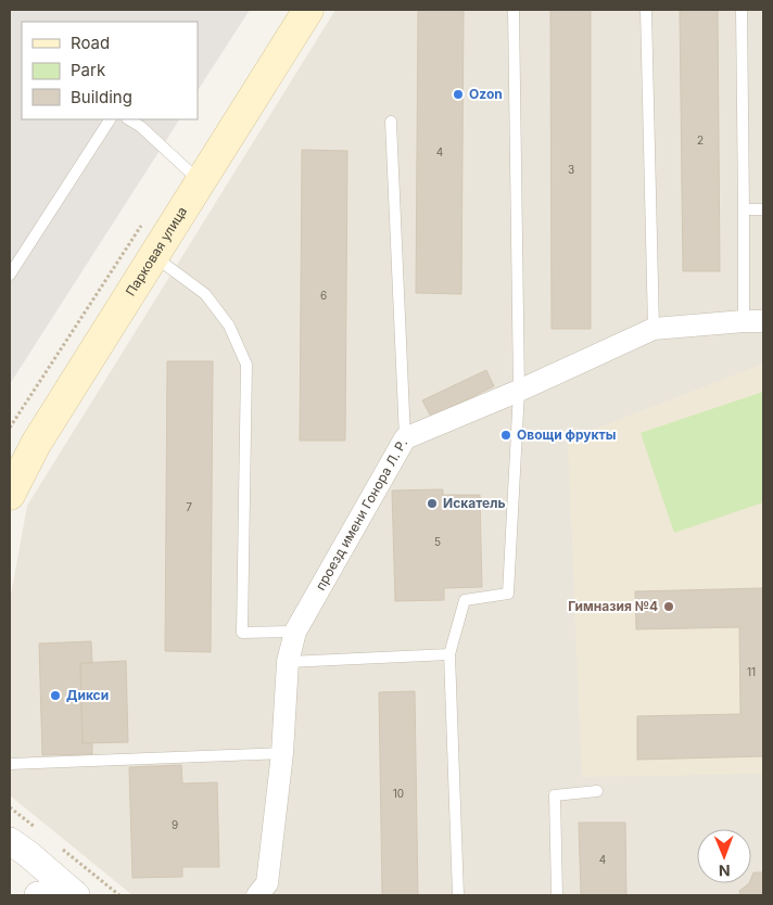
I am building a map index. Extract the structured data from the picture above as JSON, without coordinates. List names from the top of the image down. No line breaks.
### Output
{"streets":{"main road":["Парковая улица"],"street":["проезд имени Гонора Л. Р."]},"places":["Ozon","Овощи фрукты","Искатель","Гимназия №4","Дикси"],"house_numbers":["2","4","3","6","7","5","11","10","9","4"],"legend":["Road","Park","Building"],"north":"bottom"}
